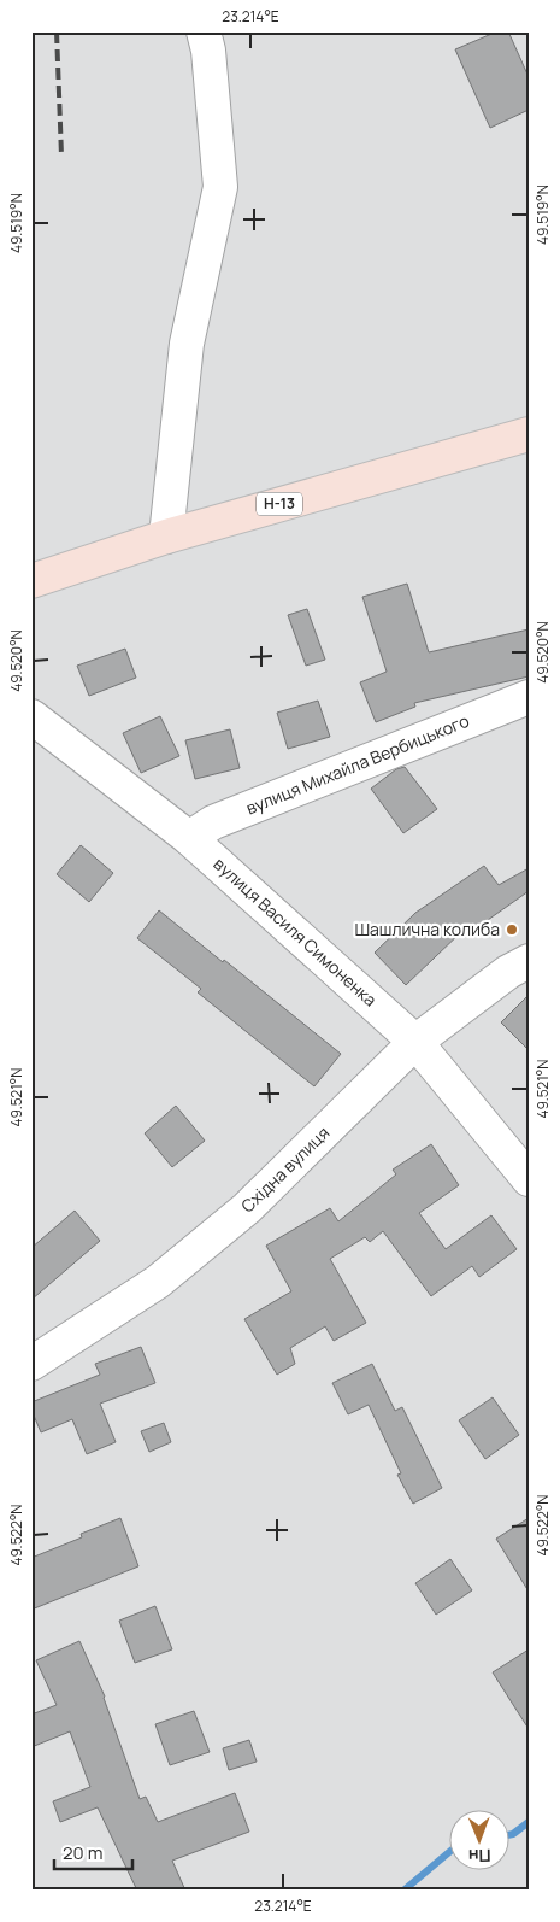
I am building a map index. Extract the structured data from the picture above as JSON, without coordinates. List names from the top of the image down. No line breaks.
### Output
{"streets":{"main road":["Н-13"],"street":["вулиця Михайла Вербицького","вулиця Василя Симоненка","Східна вулиця"]},"crossings":[["вулиця Михайла Вербицького","вулиця Василя Симоненка"],["вулиця Василя Симоненка","Східна вулиця"]],"places":["Шашлична колиба"],"scale_bar":"20 m","north":"bottom","coordinates":["23.214°E","49.519°N","49.520°N","49.521°N","49.522°N"]}
